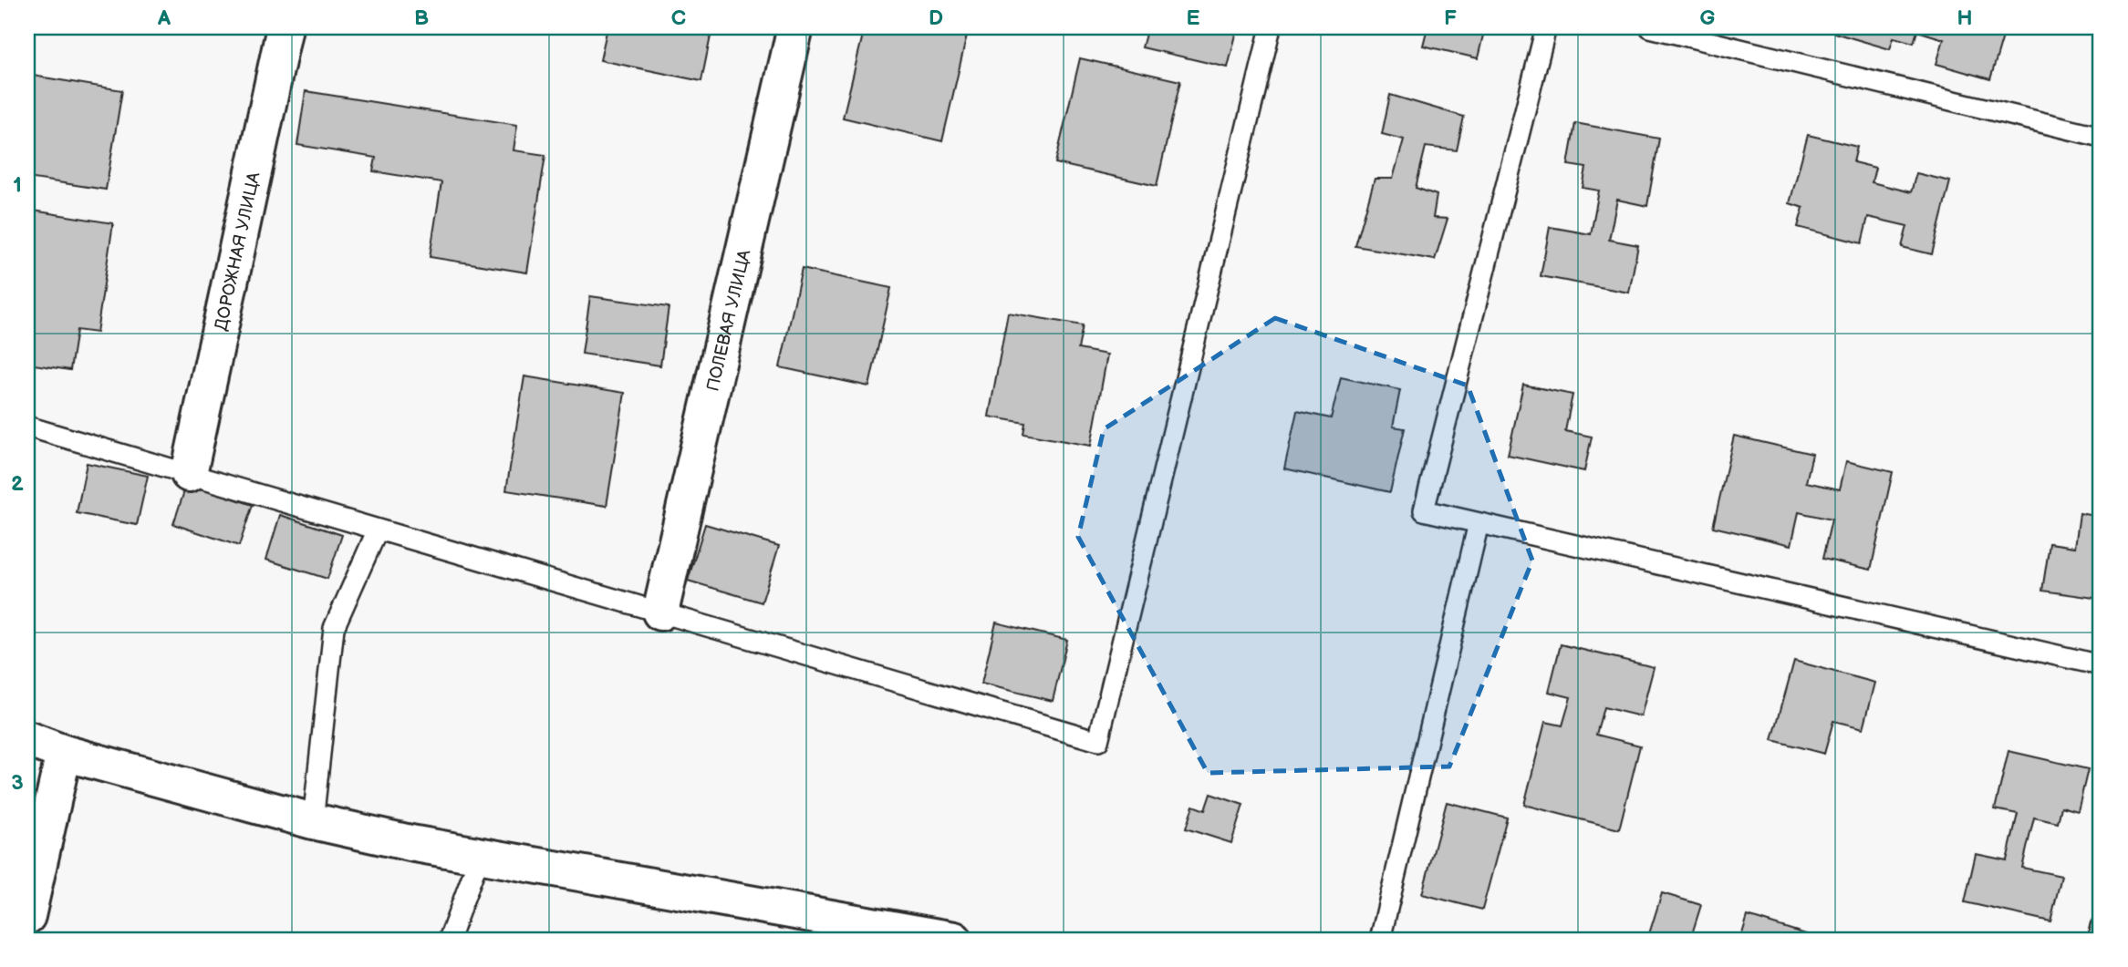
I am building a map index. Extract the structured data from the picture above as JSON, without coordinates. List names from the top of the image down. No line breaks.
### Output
{"streets":{"street":["ДОРОЖНАЯ УЛИЦА","ПОЛЕВАЯ УЛИЦА"]},"grid":{"columns":["A","B","C","D","E","F","G","H"],"rows":["1","2","3"]}}
